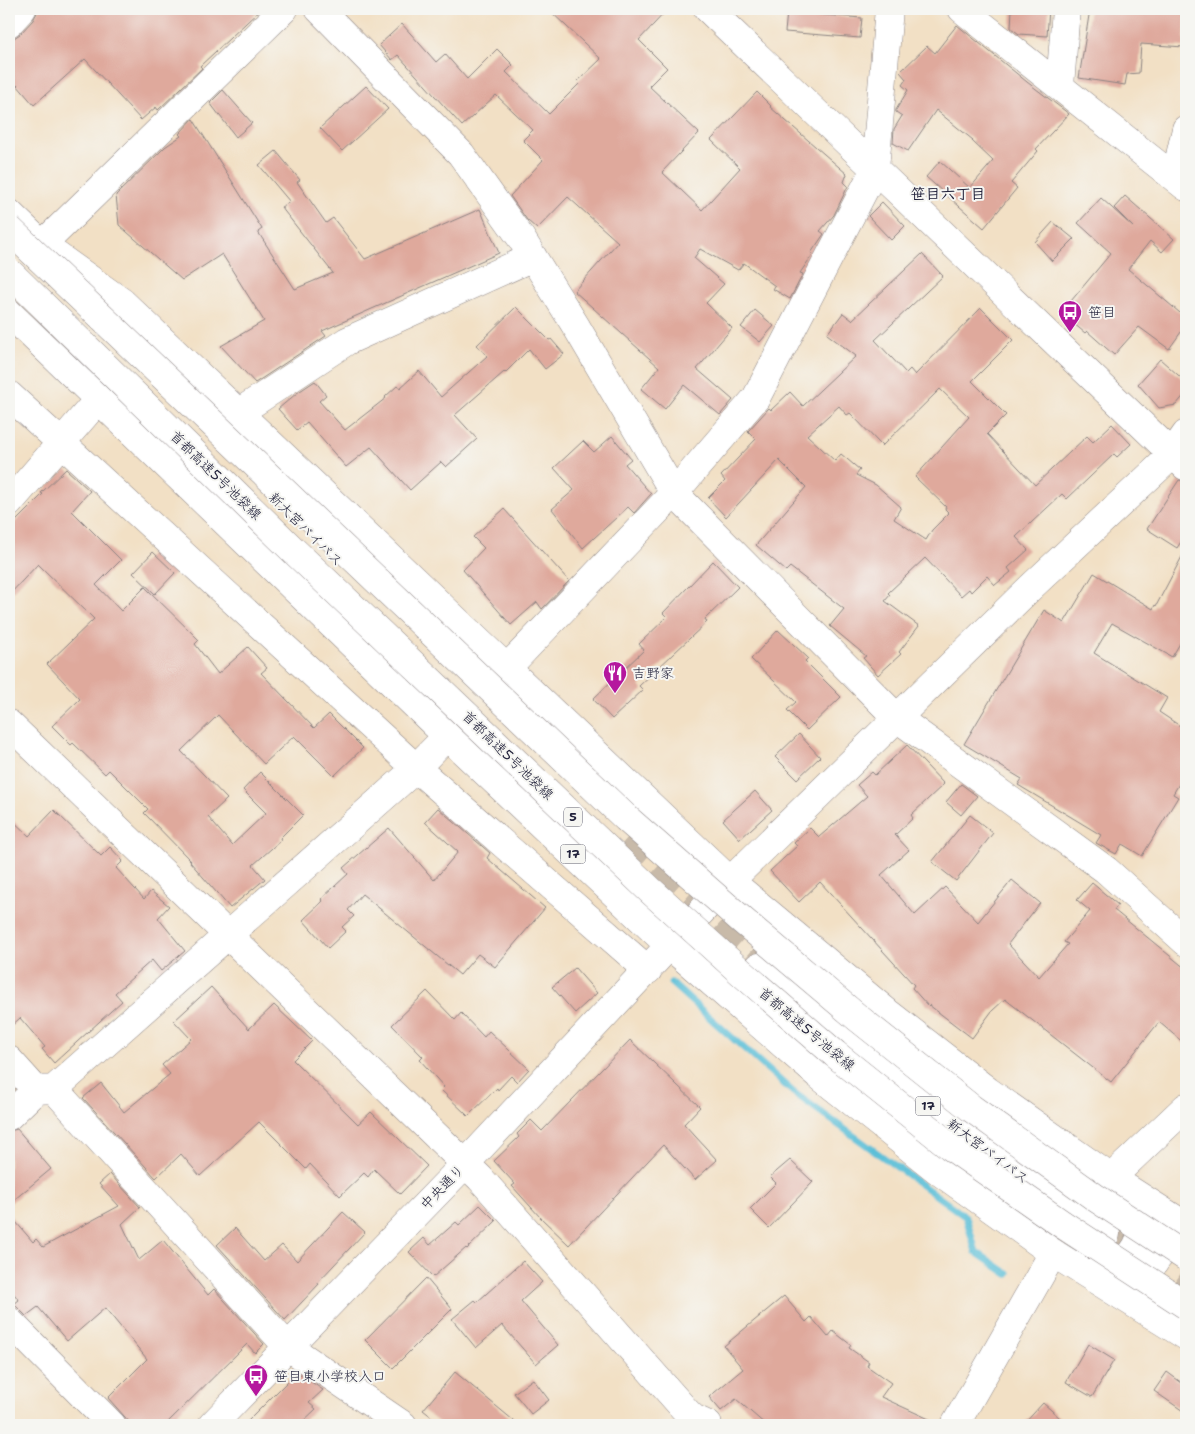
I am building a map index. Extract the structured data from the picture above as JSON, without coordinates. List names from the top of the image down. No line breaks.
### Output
{"streets":{"main road":["首都高速5号池袋線","新大宮バイパス","5","17","中央通り"]},"crossings":[["17","中央通り"]],"districts":["笹目六丁目"],"places":{"bus stop":["笹目","笹目東小学校入口"],"restaurant":["吉野家"]}}
